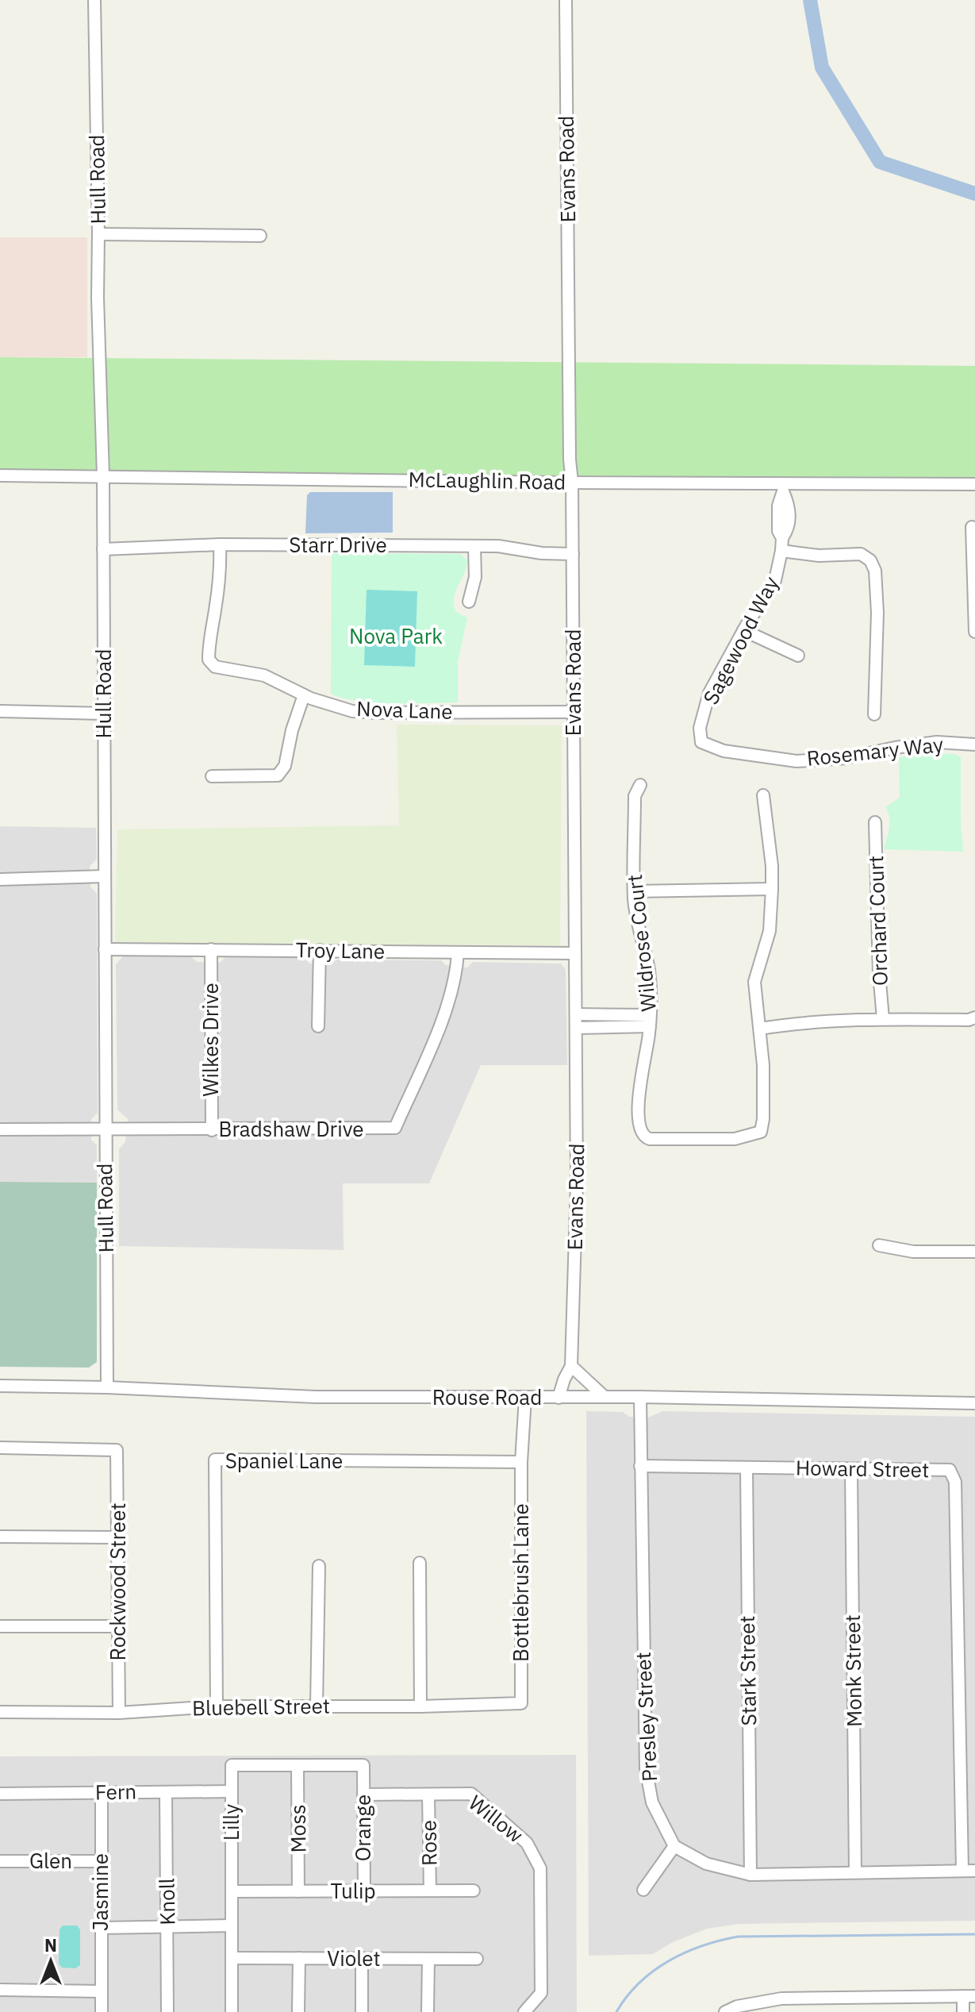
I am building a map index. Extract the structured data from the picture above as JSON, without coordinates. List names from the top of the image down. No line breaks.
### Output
{"streets":{"street":["Evans Road","Hull Road","McLaughlin Road","Starr Drive","Sagewood Way","Nova Lane","Rosemary Way","Orchard Court","Wildrose Court","Troy Lane","Wilkes Drive","Bradshaw Drive","Rouse Road","Spaniel Lane","Howard Street","Rockwood Street","Bottlebrush Lane","Stark Street","Monk Street","Bluebell Street","Presley Street","Fern","Willow","Lilly","Orange","Moss","Rose","Glen","Tulip","Jasmine","Knoll","Violet"]},"crossings":[["Evans Road","McLaughlin Road"],["Evans Road","Starr Drive"],["Evans Road","Nova Lane"],["Evans Road","Troy Lane"],["Evans Road","Rouse Road"],["Hull Road","McLaughlin Road"],["Hull Road","Starr Drive"],["Hull Road","Troy Lane"],["Hull Road","Bradshaw Drive"],["Hull Road","Rouse Road"],["McLaughlin Road","Sagewood Way"],["Starr Drive","Nova Lane"],["Sagewood Way","Rosemary Way"],["Troy Lane","Wilkes Drive"],["Troy Lane","Bradshaw Drive"],["Wilkes Drive","Bradshaw Drive"],["Rouse Road","Bottlebrush Lane"],["Rouse Road","Presley Street"],["Spaniel Lane","Bottlebrush Lane"],["Spaniel Lane","Bluebell Street"],["Howard Street","Stark Street"],["Howard Street","Monk Street"],["Howard Street","Presley Street"],["Rockwood Street","Bluebell Street"],["Bottlebrush Lane","Bluebell Street"],["Fern","Lilly"],["Fern","Jasmine"],["Fern","Knoll"],["Willow","Orange"],["Willow","Rose"],["Lilly","Orange"],["Lilly","Moss"],["Lilly","Tulip"],["Lilly","Violet"],["Orange","Tulip"],["Moss","Tulip"],["Rose","Tulip"],["Glen","Jasmine"]],"parks":["Nova Park"],"north":"top"}
